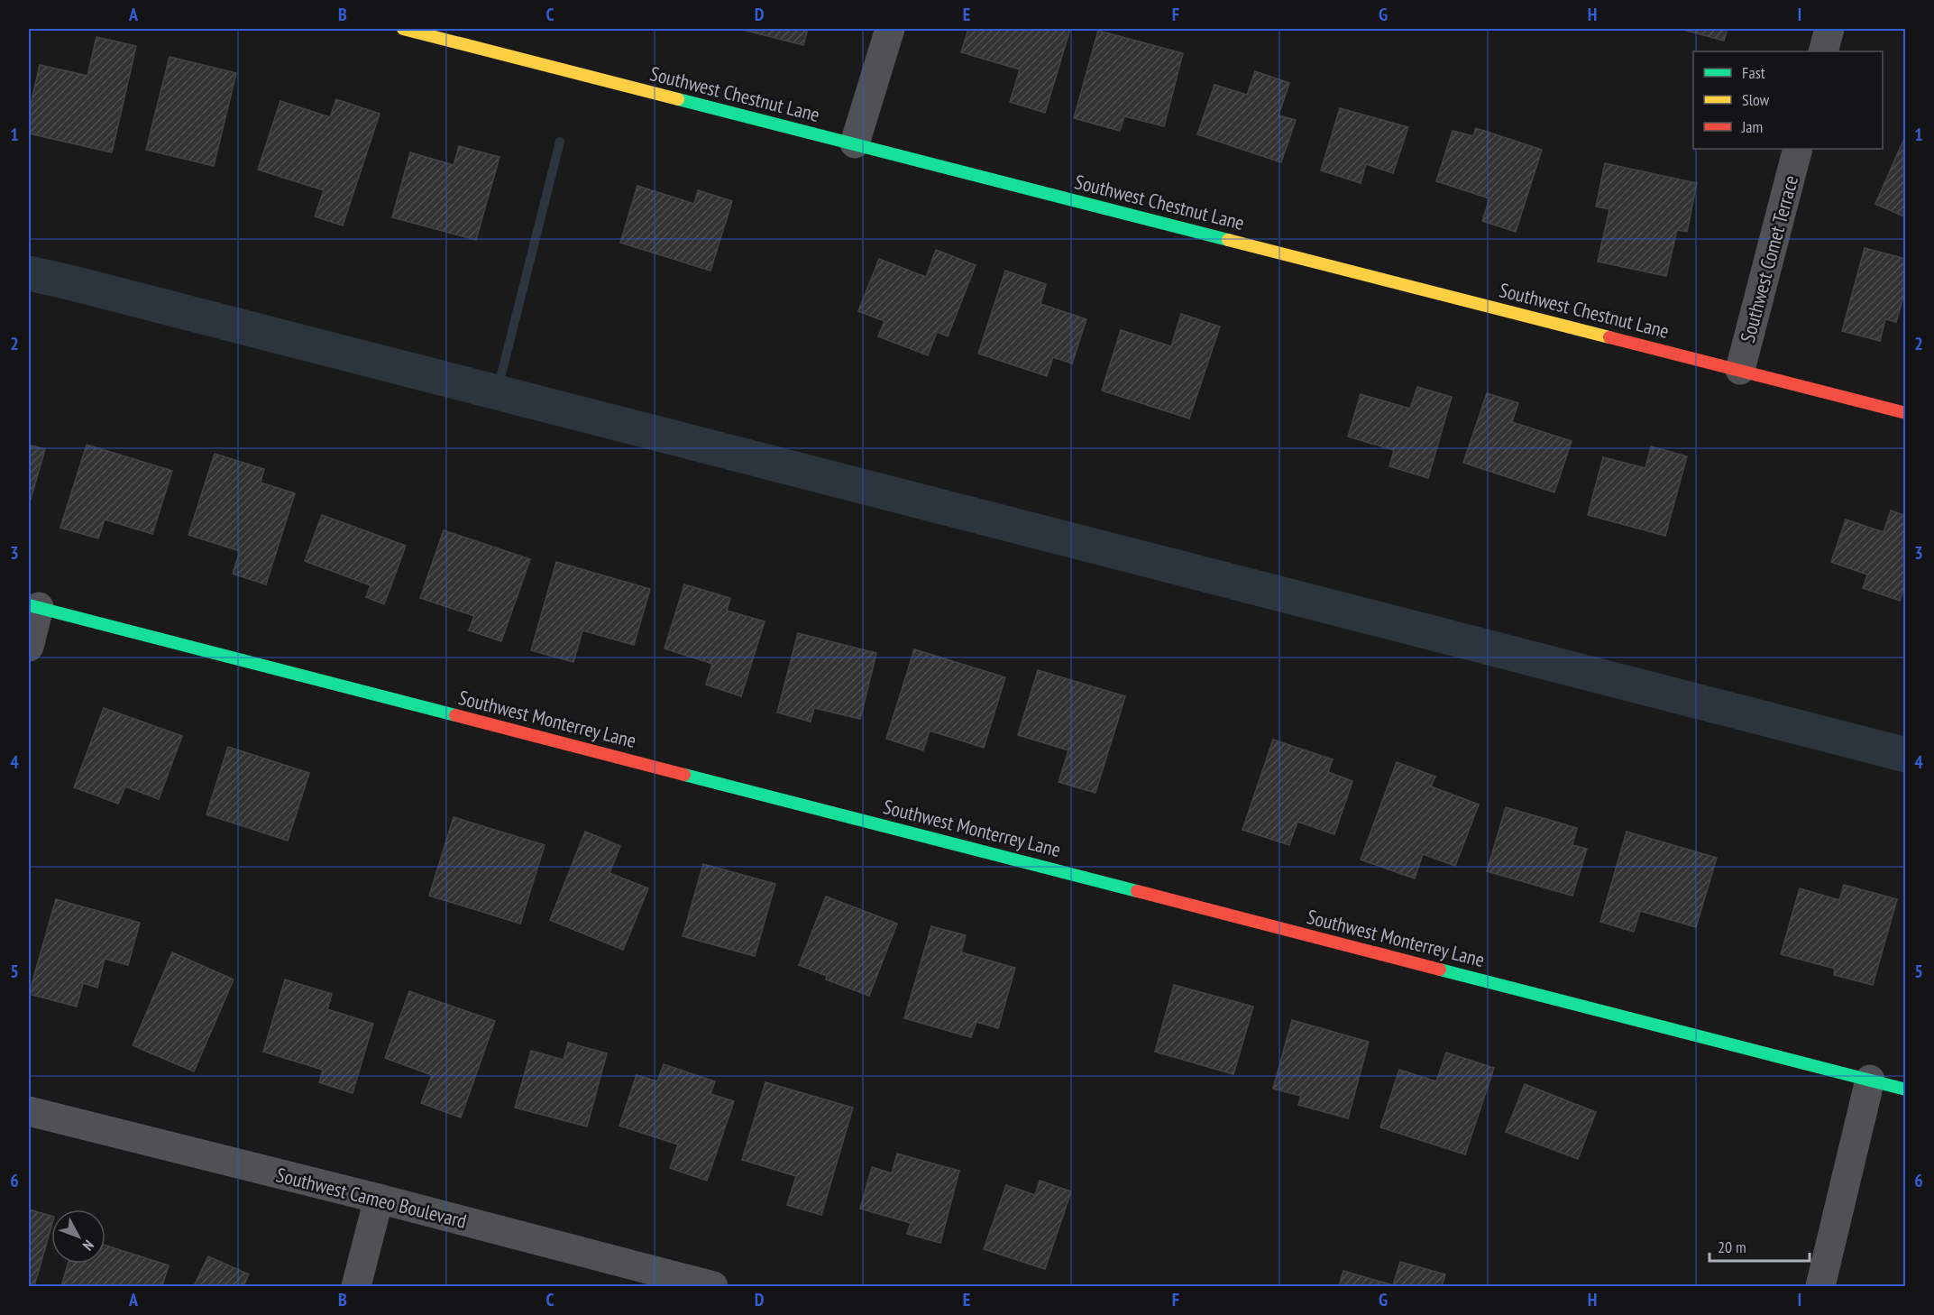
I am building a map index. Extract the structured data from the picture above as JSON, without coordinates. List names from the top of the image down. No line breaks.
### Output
{"streets":{"street":["Southwest Chestnut Lane","Southwest Comet Terrace","Southwest Monterrey Lane","Southwest Cameo Boulevard"]},"crossings":[["Southwest Chestnut Lane","Southwest Comet Terrace"]],"legend":["Fast","Slow","Jam"],"scale_bar":"20 m","north":"bottom right","grid":{"columns":["A","B","C","D","E","F","G","H","I"],"rows":["1","2","3","4","5","6"]}}
